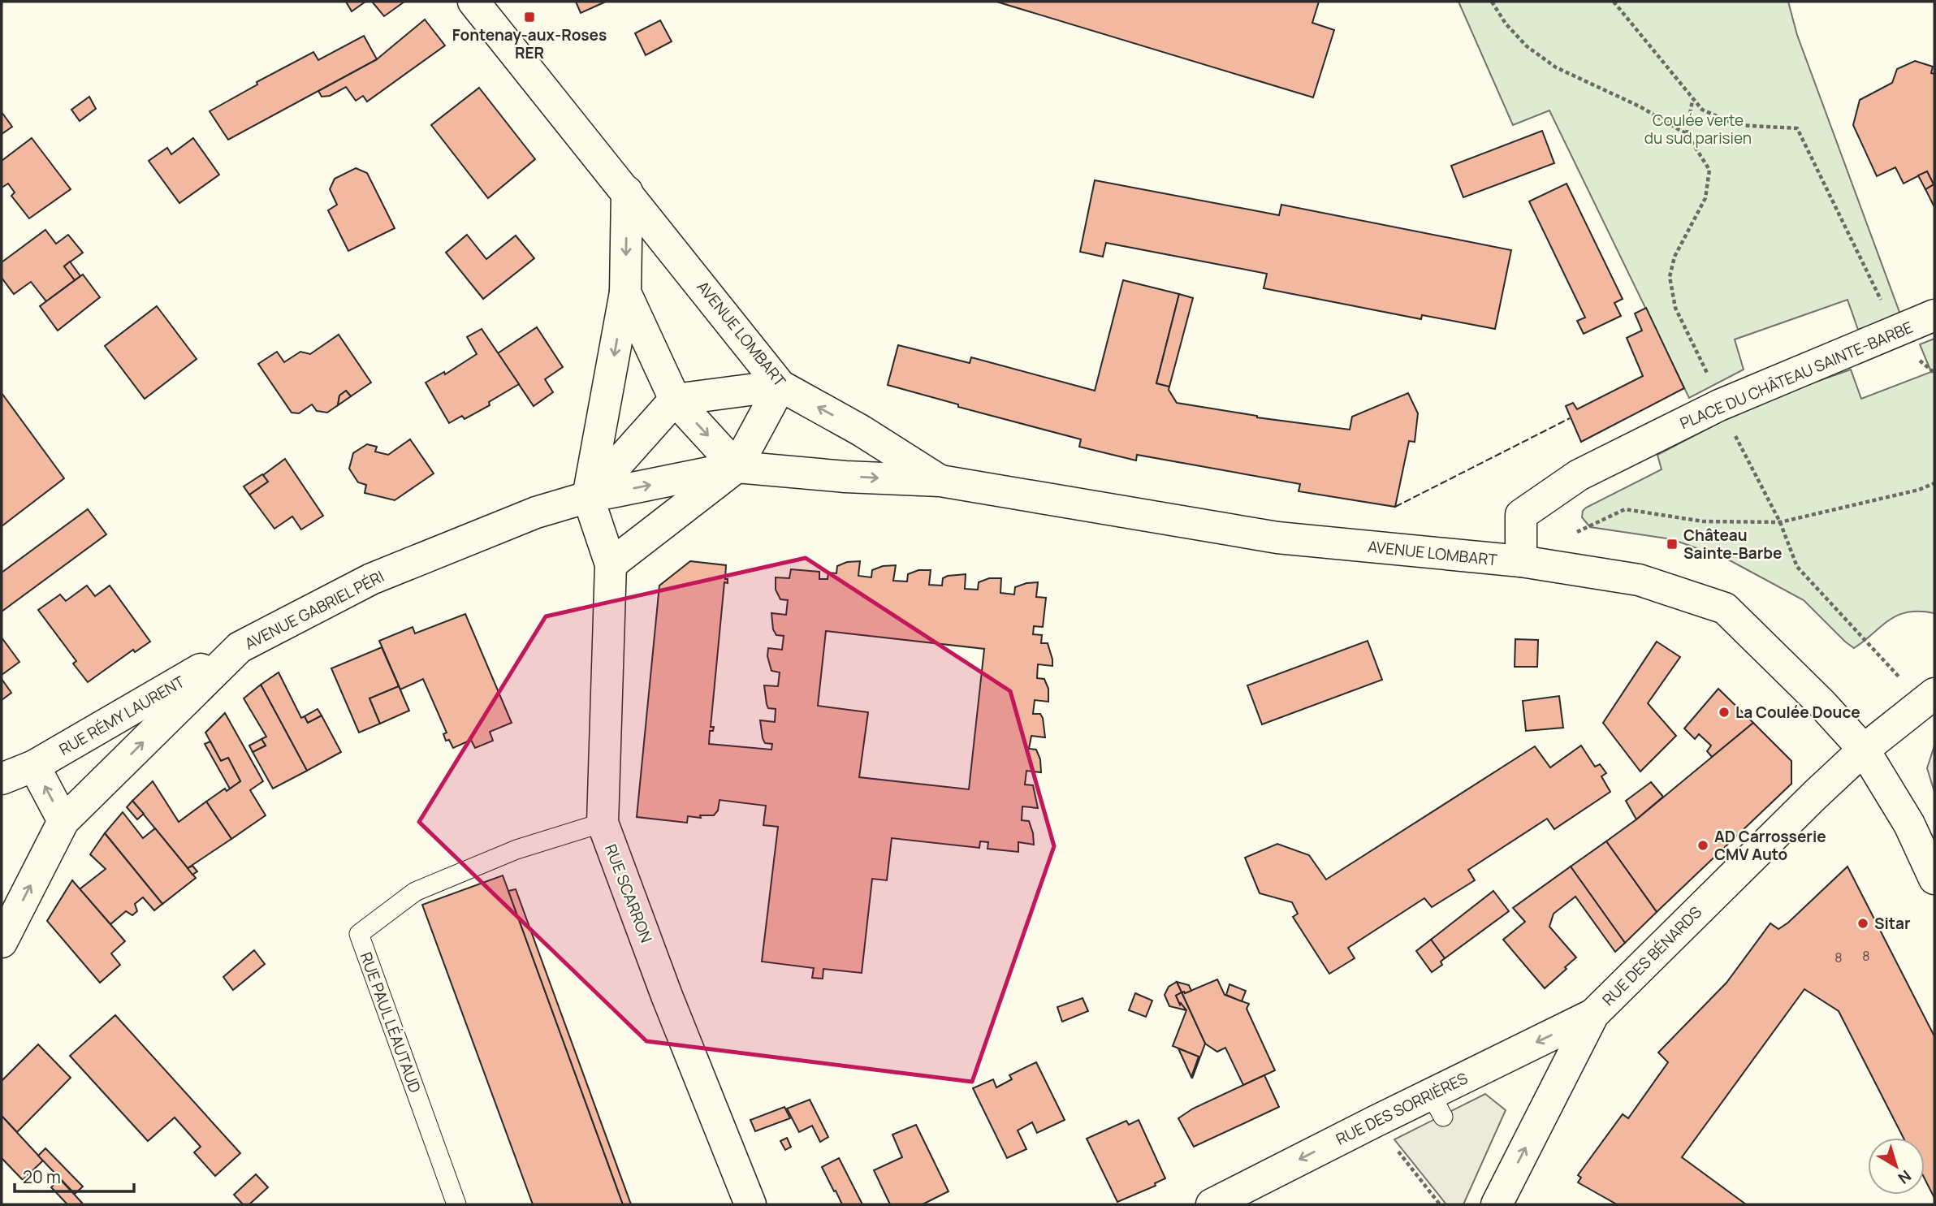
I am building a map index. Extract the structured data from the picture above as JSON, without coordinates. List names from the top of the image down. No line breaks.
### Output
{"streets":{"street":["AVENUE LOMBART","PLACE DU CHÂTEAU SAINTE-BARBE","AVENUE GABRIEL PÉRI","RUE RÉMY LAURENT","RUE SCARRON","RUE DES BÉNARDS","RUE DES SORRIÈRES"],"lane":["RUE PAUL LÉAUTAUD"]},"crossings":[["AVENUE LOMBART","PLACE DU CHÂTEAU SAINTE-BARBE"],["AVENUE LOMBART","AVENUE GABRIEL PÉRI"],["AVENUE LOMBART","RUE DES BÉNARDS"],["AVENUE GABRIEL PÉRI","RUE RÉMY LAURENT"],["AVENUE GABRIEL PÉRI","RUE SCARRON"],["RUE SCARRON","RUE PAUL LÉAUTAUD"],["RUE DES BÉNARDS","RUE DES SORRIÈRES"]],"one_way":["RUE DES SORRIÈRES"],"parks":["Coulée verte du sud parisien"],"places":{"transit":["Fontenay-aux-Roses RER","Château Sainte-Barbe"],"other":["La Coulée Douce","AD Carrosserie CMV Auto","Sitar"]},"house_numbers":["8","8"],"scale_bar":"20 m","north":"bottom right"}
